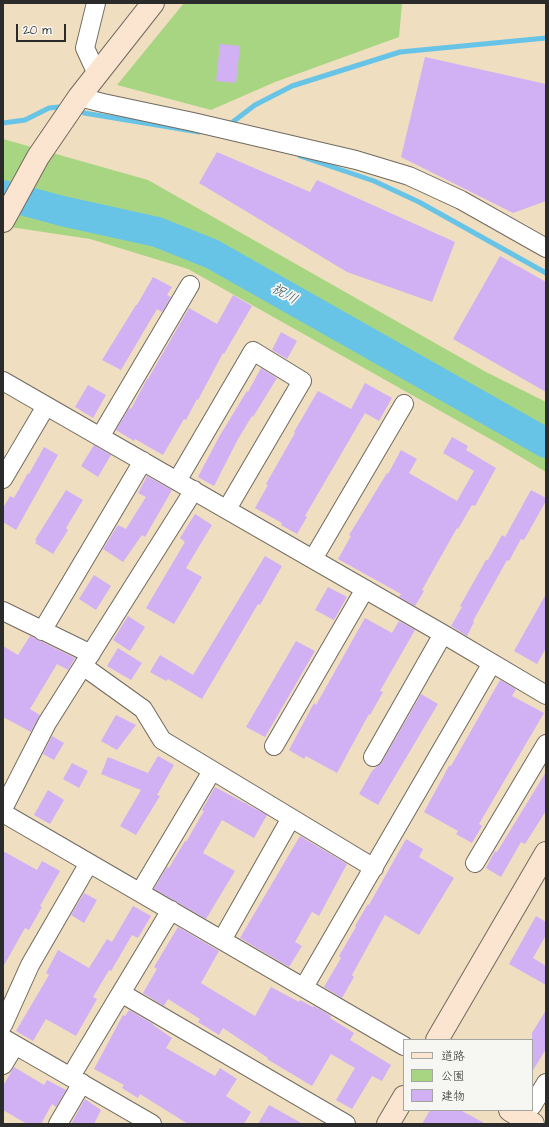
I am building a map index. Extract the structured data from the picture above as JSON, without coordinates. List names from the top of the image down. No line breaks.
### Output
{"water":["祝川"],"legend":["道路","公園","建物"],"scale_bar":"20 m"}
